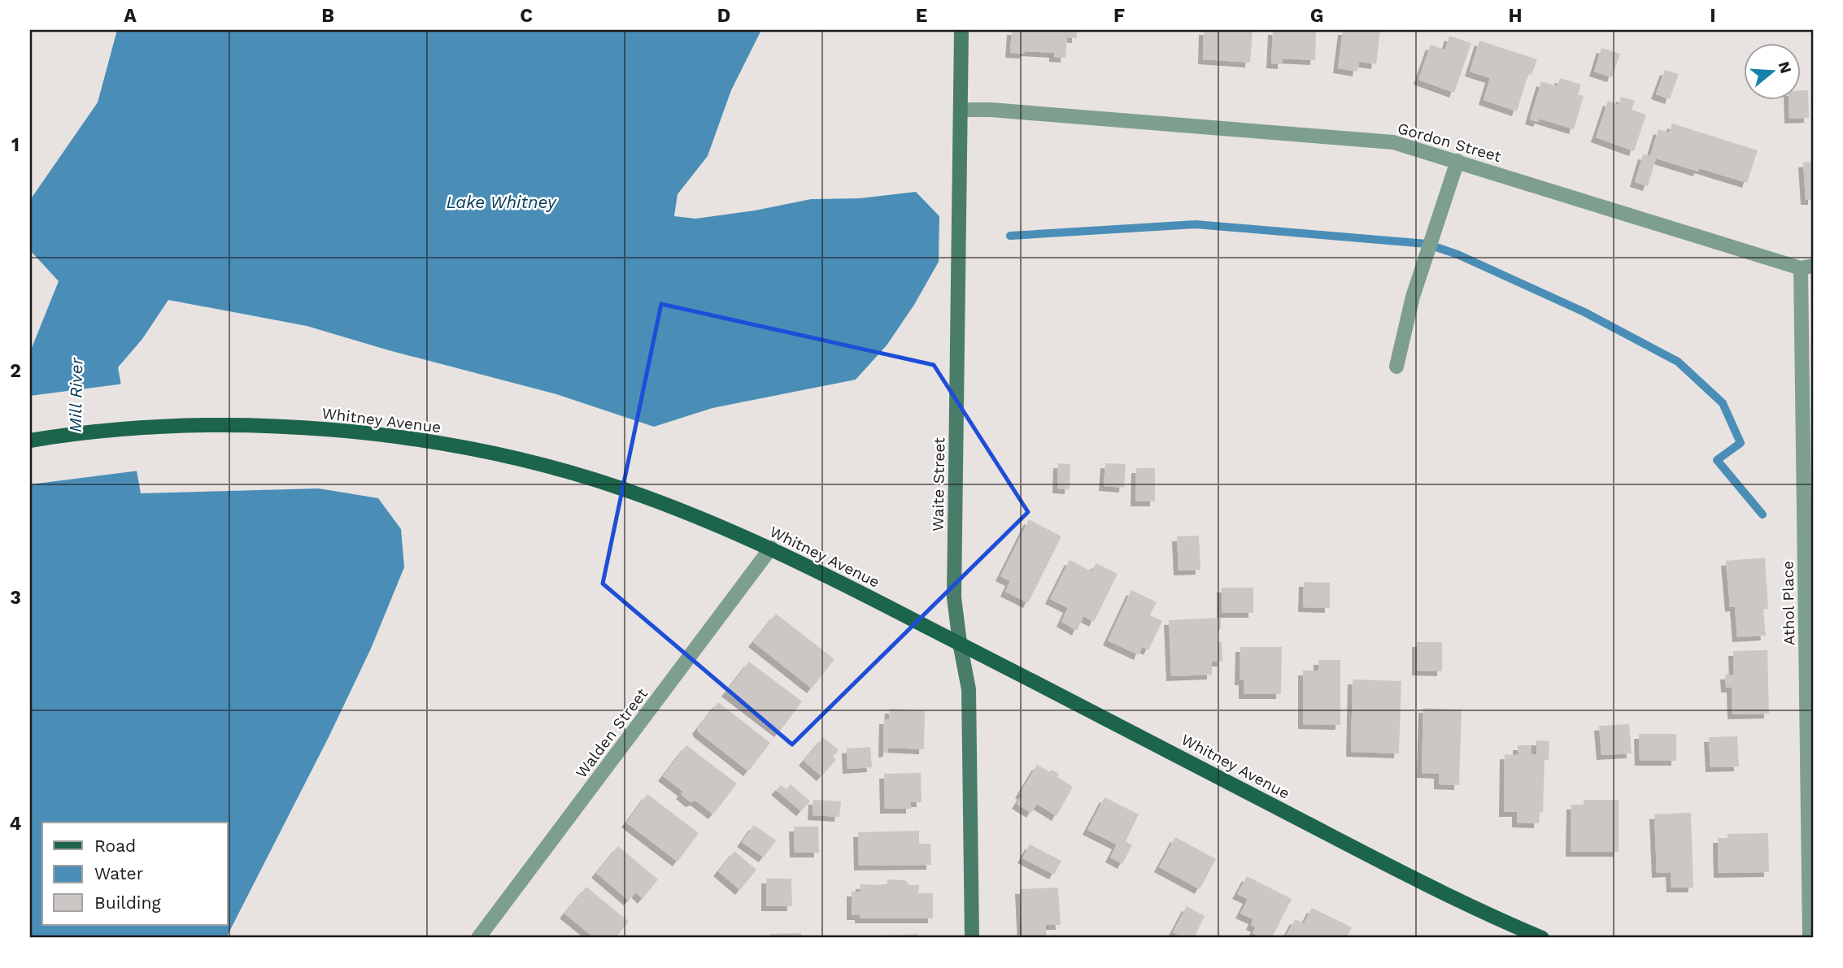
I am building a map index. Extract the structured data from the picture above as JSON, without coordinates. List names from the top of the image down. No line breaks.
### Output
{"streets":{"main road":["Whitney Avenue"],"street":["Gordon Street","Waite Street","Athol Place","Walden Street"]},"crossings":[["Gordon Street","Waite Street"],["Gordon Street","Athol Place"],["Whitney Avenue","Waite Street"],["Whitney Avenue","Walden Street"]],"water":["Lake Whitney","Mill River"],"legend":["Road","Water","Building"],"north":"right","grid":{"columns":["A","B","C","D","E","F","G","H","I"],"rows":["1","2","3","4"]}}
